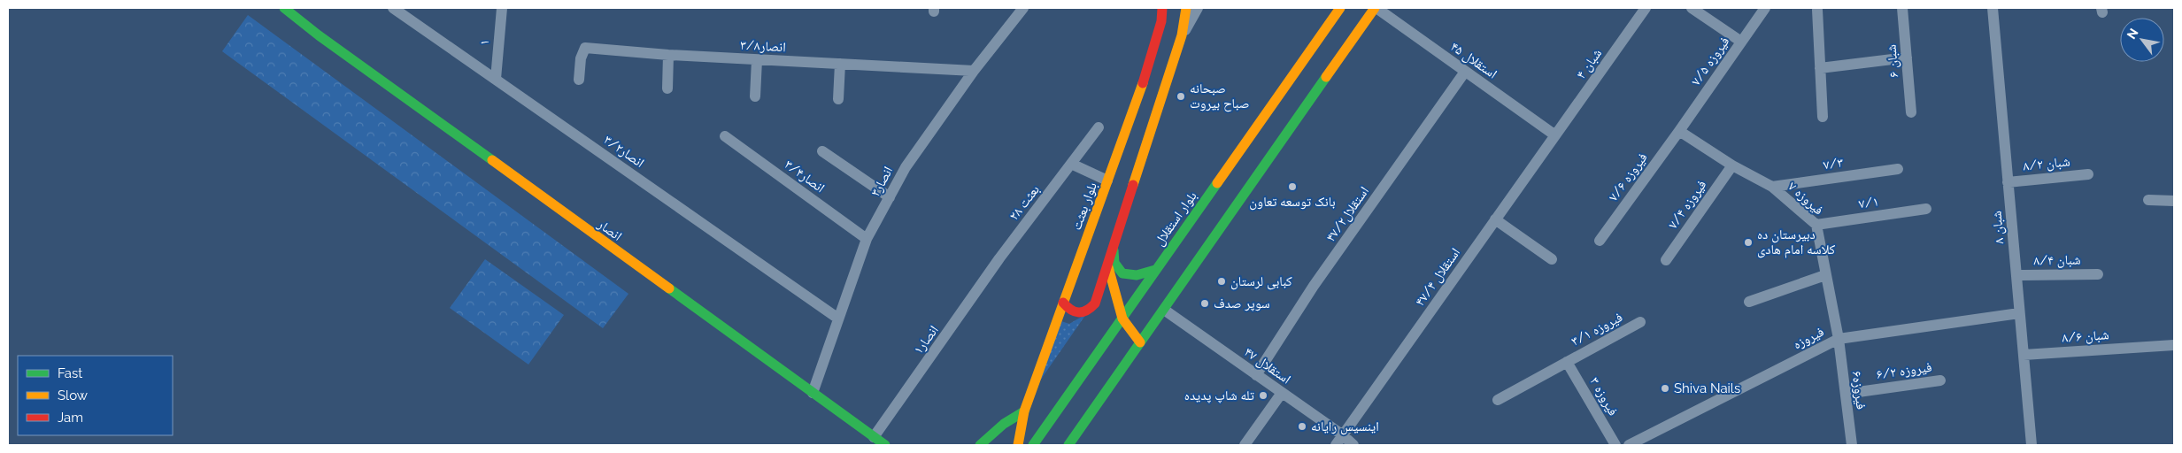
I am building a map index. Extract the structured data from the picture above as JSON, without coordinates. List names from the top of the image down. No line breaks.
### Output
{"streets":{"main road":["بلوار بعثت","بلوار استقلال","انصار"],"street":["۱","انصار۳/۸","۴۵ استقلال","۷/۵ فیروزه","۶ شبان","۴ شبان","انصار۳/۲","۷/۳","۸/۲ شبان","انصار۳/۴","۷/۶ فیروزه","انصار۳","۷ فیروزه","بعثت ۲۸","۷/۱","۷/۴ فیروزه","استقلال۴۷/۲","۸ شبان","۸/۴ شبان","۴۷/۴ استقلال","۳/۱ فیروزه","۸/۶ شبان","فیروزه","انصار۱","۴۷ استقلال","۶/۲ فیروزه","فیروزه۶","۳ فیروزه"]},"crossings":[["۱","انصار۳/۲"],["انصار۳/۸","انصار۳"],["۴۵ استقلال","۴ شبان"],["۴۵ استقلال","استقلال۴۷/۲"],["۴۵ استقلال","۴۷/۴ استقلال"],["۷/۵ فیروزه","۷/۶ فیروزه"],["۷/۵ فیروزه","۷ فیروزه"],["۴ شبان","۴۷/۴ استقلال"],["انصار۳/۲","انصار۳"],["۷/۳","۷ فیروزه"],["۸/۲ شبان","۸ شبان"],["انصار۳/۴","انصار۳"],["۷/۶ فیروزه","۷ فیروزه"],["انصار۳","انصار"],["۷ فیروزه","۷/۱"],["۷ فیروزه","۷/۴ فیروزه"],["۷ فیروزه","فیروزه"],["۷ فیروزه","فیروزه۶"],["بعثت ۲۸","انصار۱"],["استقلال۴۷/۲","۴۷ استقلال"],["۸ شبان","۸/۴ شبان"],["۸ شبان","۸/۶ شبان"],["۸ شبان","فیروزه"],["انصار","انصار۱"],["۴۷/۴ استقلال","۴۷ استقلال"],["۳/۱ فیروزه","۳ فیروزه"],["فیروزه","فیروزه۶"],["۶/۲ فیروزه","فیروزه۶"]],"places":["صبحانه صباح بیروت","بانک توسعه تعاون","دبیرستان ده کلاسه امام هادی","کبابی لرستان","سوپر صدف","Shiva Nails","تله شاپ پدیده","اینسیس رایانه"],"legend":["Fast","Slow","Jam"],"north":"top left"}
